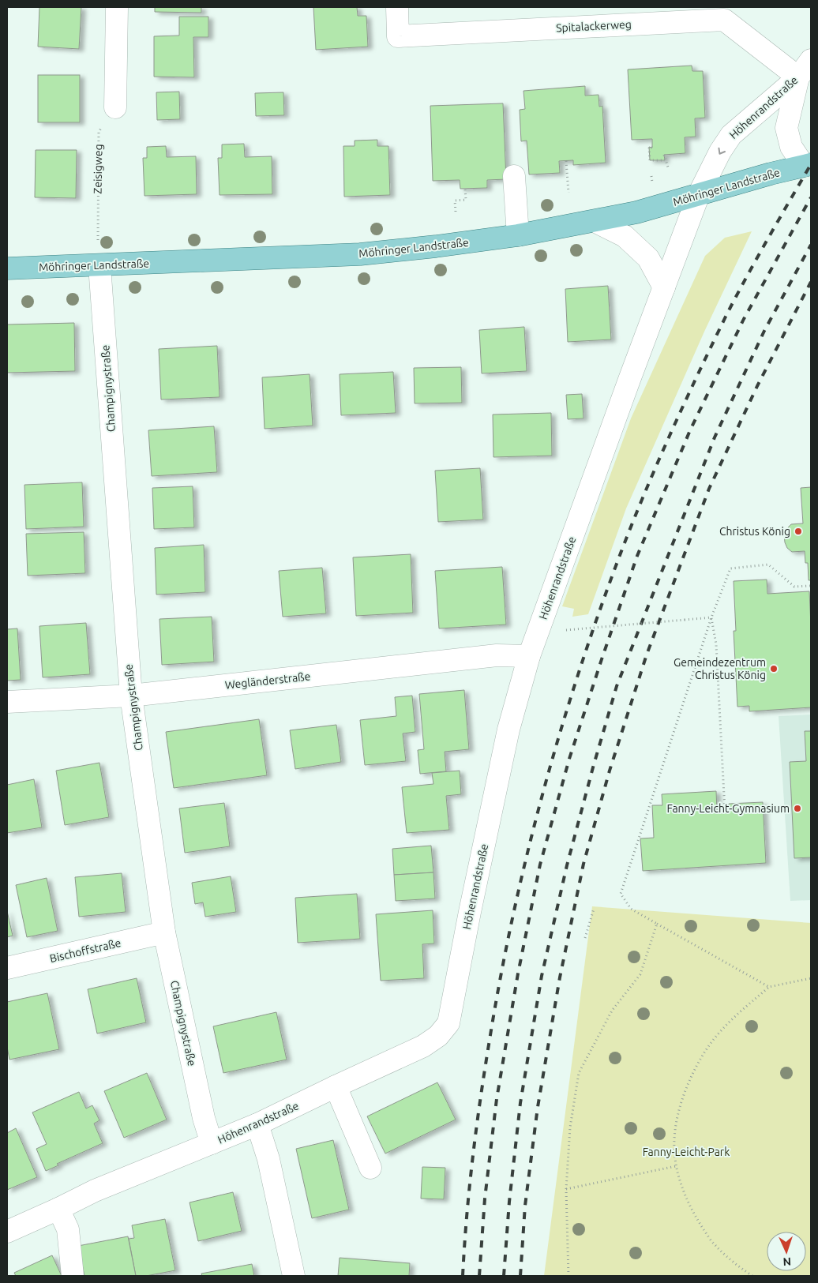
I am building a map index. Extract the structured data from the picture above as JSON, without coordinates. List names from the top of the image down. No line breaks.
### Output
{"streets":{"main road":["Möhringer Landstraße"],"street":["Spitalackerweg","Höhenrandstraße","Champignystraße","Wegländerstraße","Bischoffstraße"],"path":["Zeisigweg"]},"crossings":[["Spitalackerweg","Höhenrandstraße"],["Höhenrandstraße","Möhringer Landstraße"],["Höhenrandstraße","Champignystraße"],["Höhenrandstraße","Wegländerstraße"],["Zeisigweg","Möhringer Landstraße"],["Zeisigweg","Champignystraße"],["Möhringer Landstraße","Champignystraße"],["Champignystraße","Wegländerstraße"],["Champignystraße","Bischoffstraße"]],"parks":["Fanny-Leicht-Park"],"places":["Christus König","Gemeindezentrum Christus König","Fanny-Leicht-Gymnasium"],"north":"bottom"}
